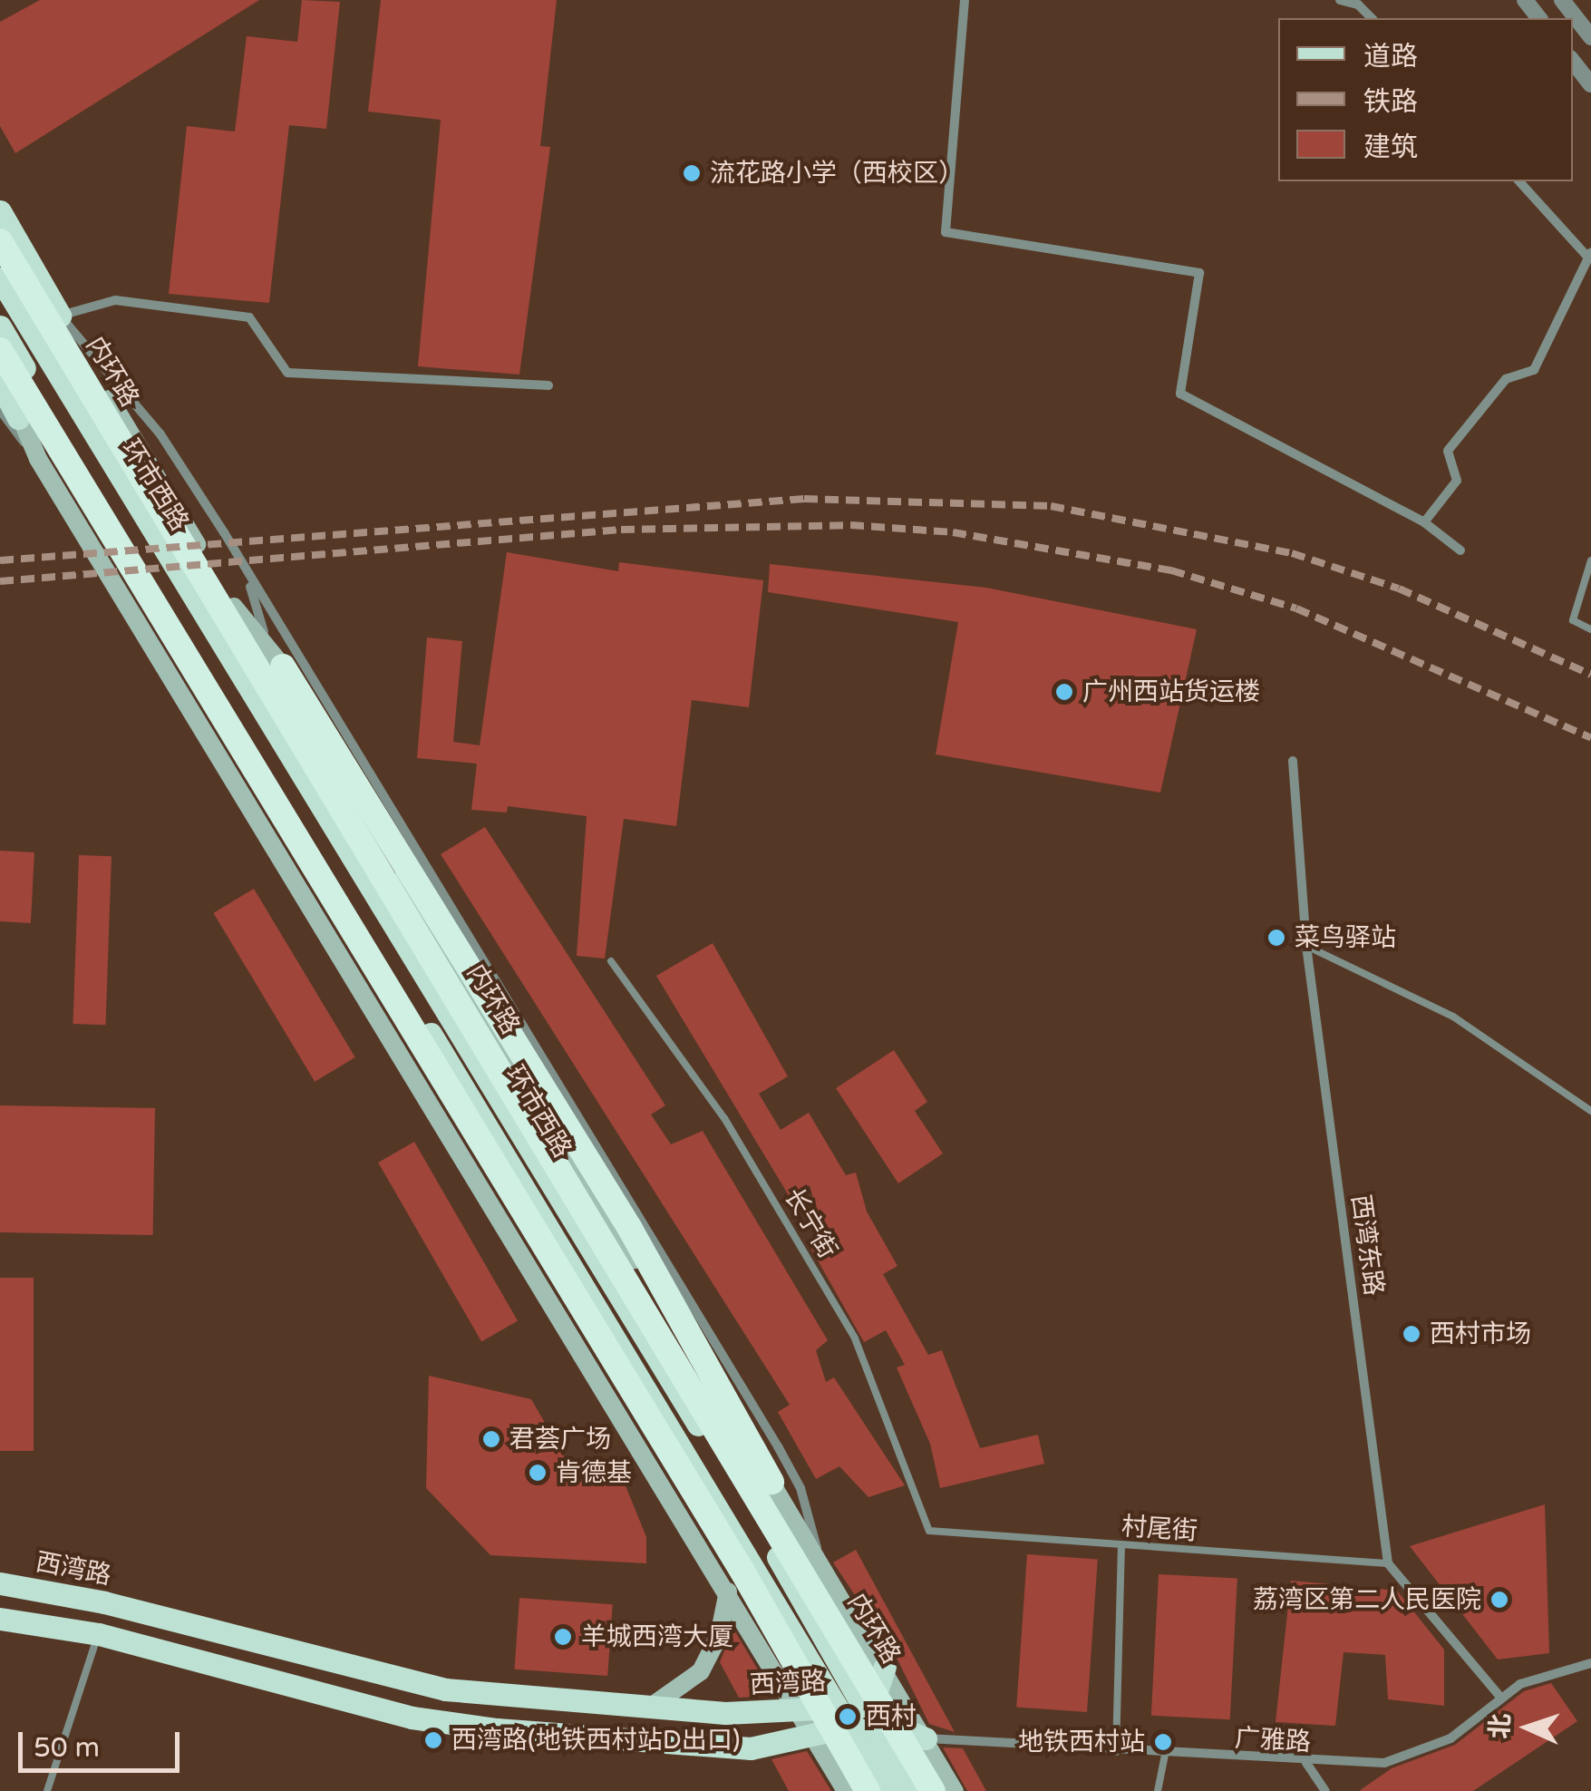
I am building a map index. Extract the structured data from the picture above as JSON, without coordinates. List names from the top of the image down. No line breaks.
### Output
{"streets":{"highway":["内环路"],"main road":["环市西路","西湾路"],"street":["西湾东路","广雅路"],"lane":["长宁街","村尾街"]},"crossings":[["环市西路","西湾路"],["长宁街","村尾街"],["西湾东路","村尾街"]],"places":["流花路小学（西校区）","广州西站货运楼","菜鸟驿站","西村市场","君荟广场","肯德基","荔湾区第二人民医院","羊城西湾大厦","西村","西湾路(地铁西村站D出口)","地铁西村站"],"legend":["道路","铁路","建筑"],"scale_bar":"50 m","north":"left"}
